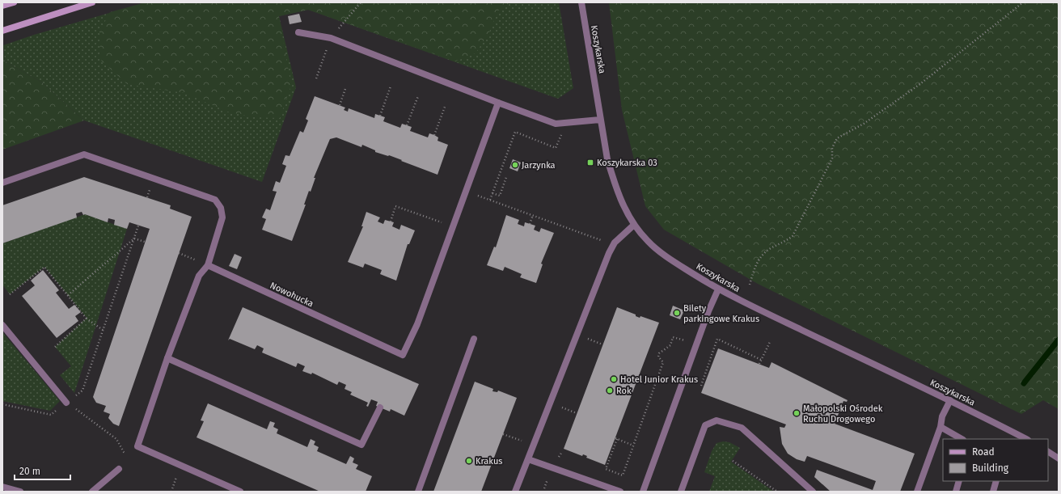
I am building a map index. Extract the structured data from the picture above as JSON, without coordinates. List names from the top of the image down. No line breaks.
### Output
{"streets":{"street":["Koszykarska","Nowohucka"]},"places":{"transit":["Koszykarska 03"],"other":["Jarzynka","Bilety parkingowe Krakus","Hotel Junior Krakus","Rok","Małopolski Ośrodek Ruchu Drogowego","Krakus"]},"legend":["Road","Building"],"scale_bar":"20 m"}
